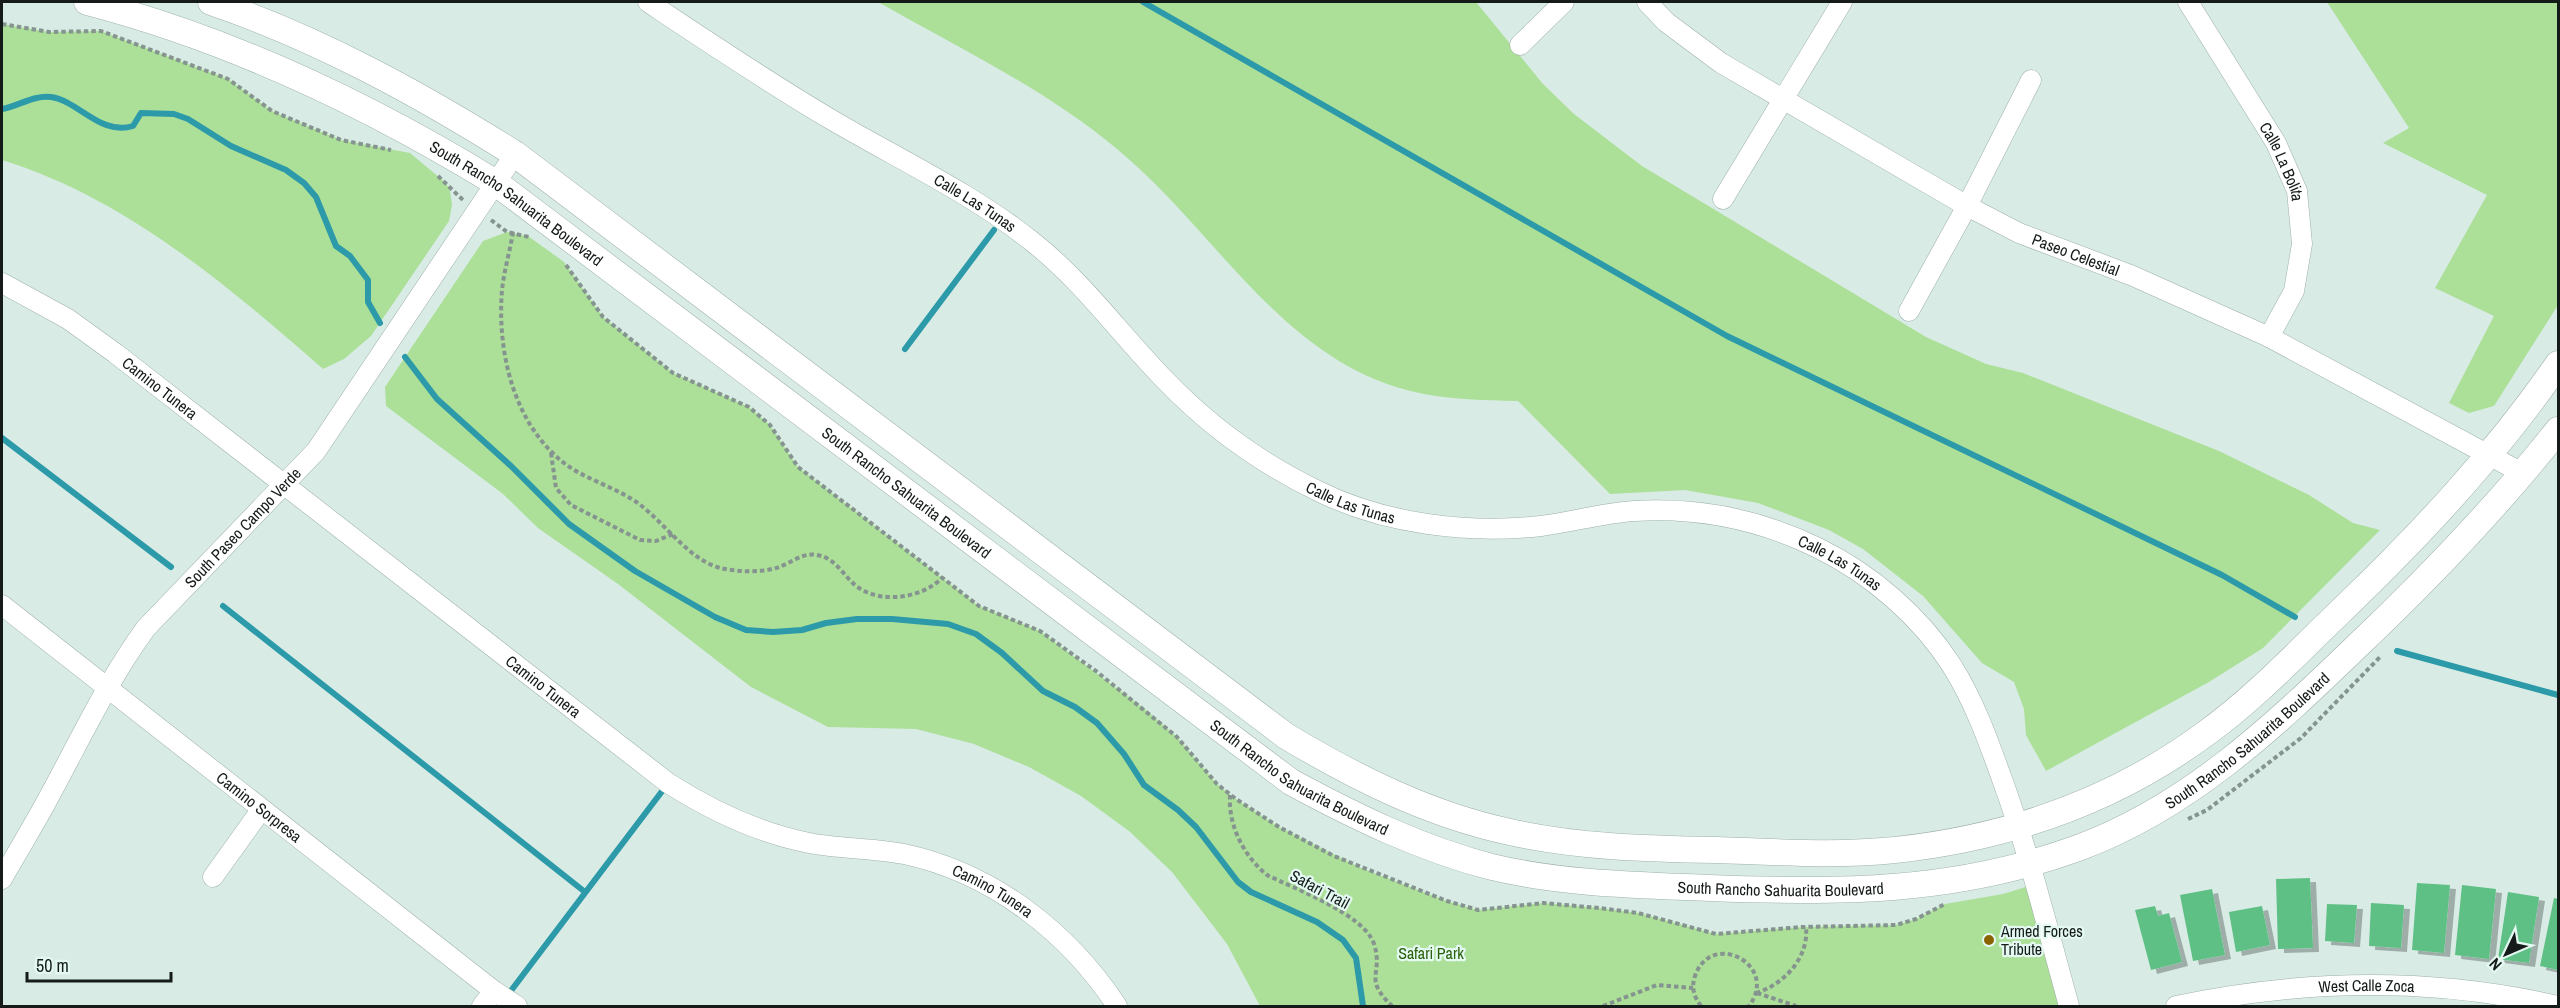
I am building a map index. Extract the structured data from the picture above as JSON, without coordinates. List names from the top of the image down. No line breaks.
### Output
{"streets":{"street":["Calle La Bolita","Calle Las Tunas","South Rancho Sahuarita Boulevard","Paseo Celestial","Camino Tunera","South Paseo Campo Verde","Camino Sorpresa","West Calle Zoca"],"path":["Safari Trail"]},"crossings":[["Calle La Bolita","Paseo Celestial"],["Calle Las Tunas","South Rancho Sahuarita Boulevard"],["South Rancho Sahuarita Boulevard","Paseo Celestial"],["South Rancho Sahuarita Boulevard","South Paseo Campo Verde"],["Camino Tunera","South Paseo Campo Verde"],["South Paseo Campo Verde","Camino Sorpresa"]],"parks":["Safari Park"],"places":["Armed Forces Tribute"],"scale_bar":"50 m","north":"bottom left"}
